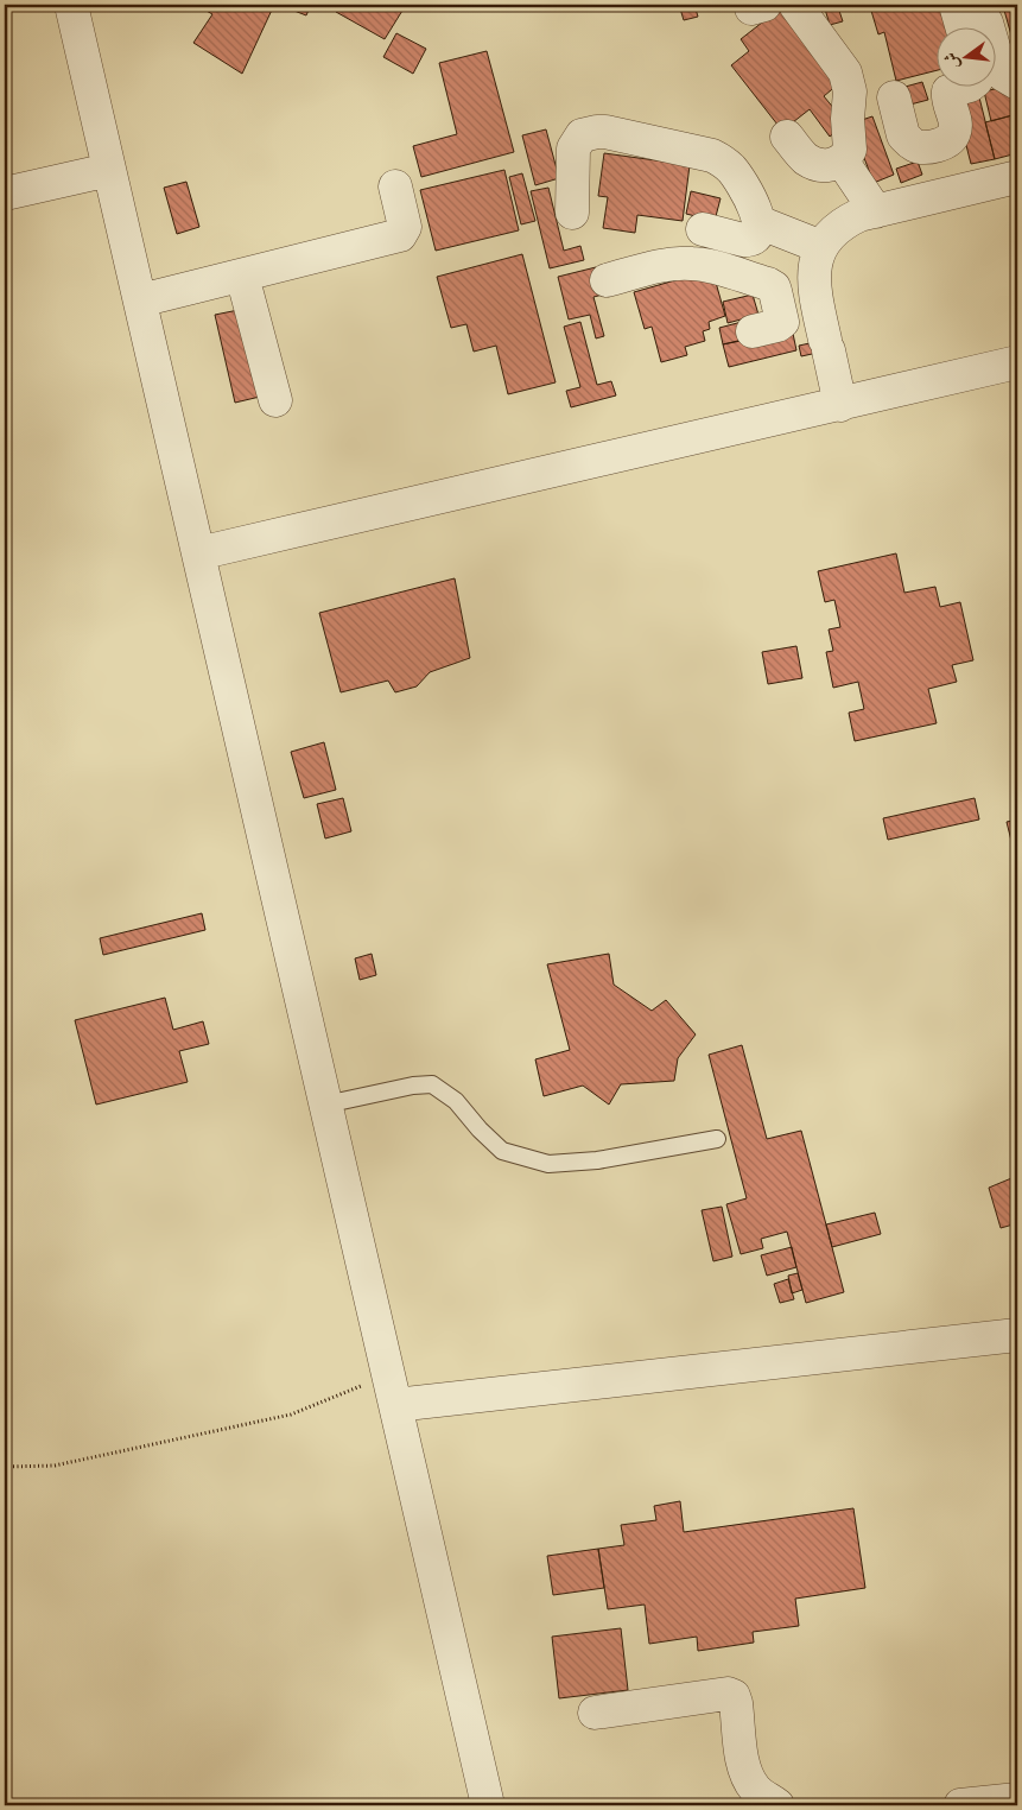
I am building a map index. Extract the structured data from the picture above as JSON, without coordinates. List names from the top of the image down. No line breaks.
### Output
{"north":"left"}
